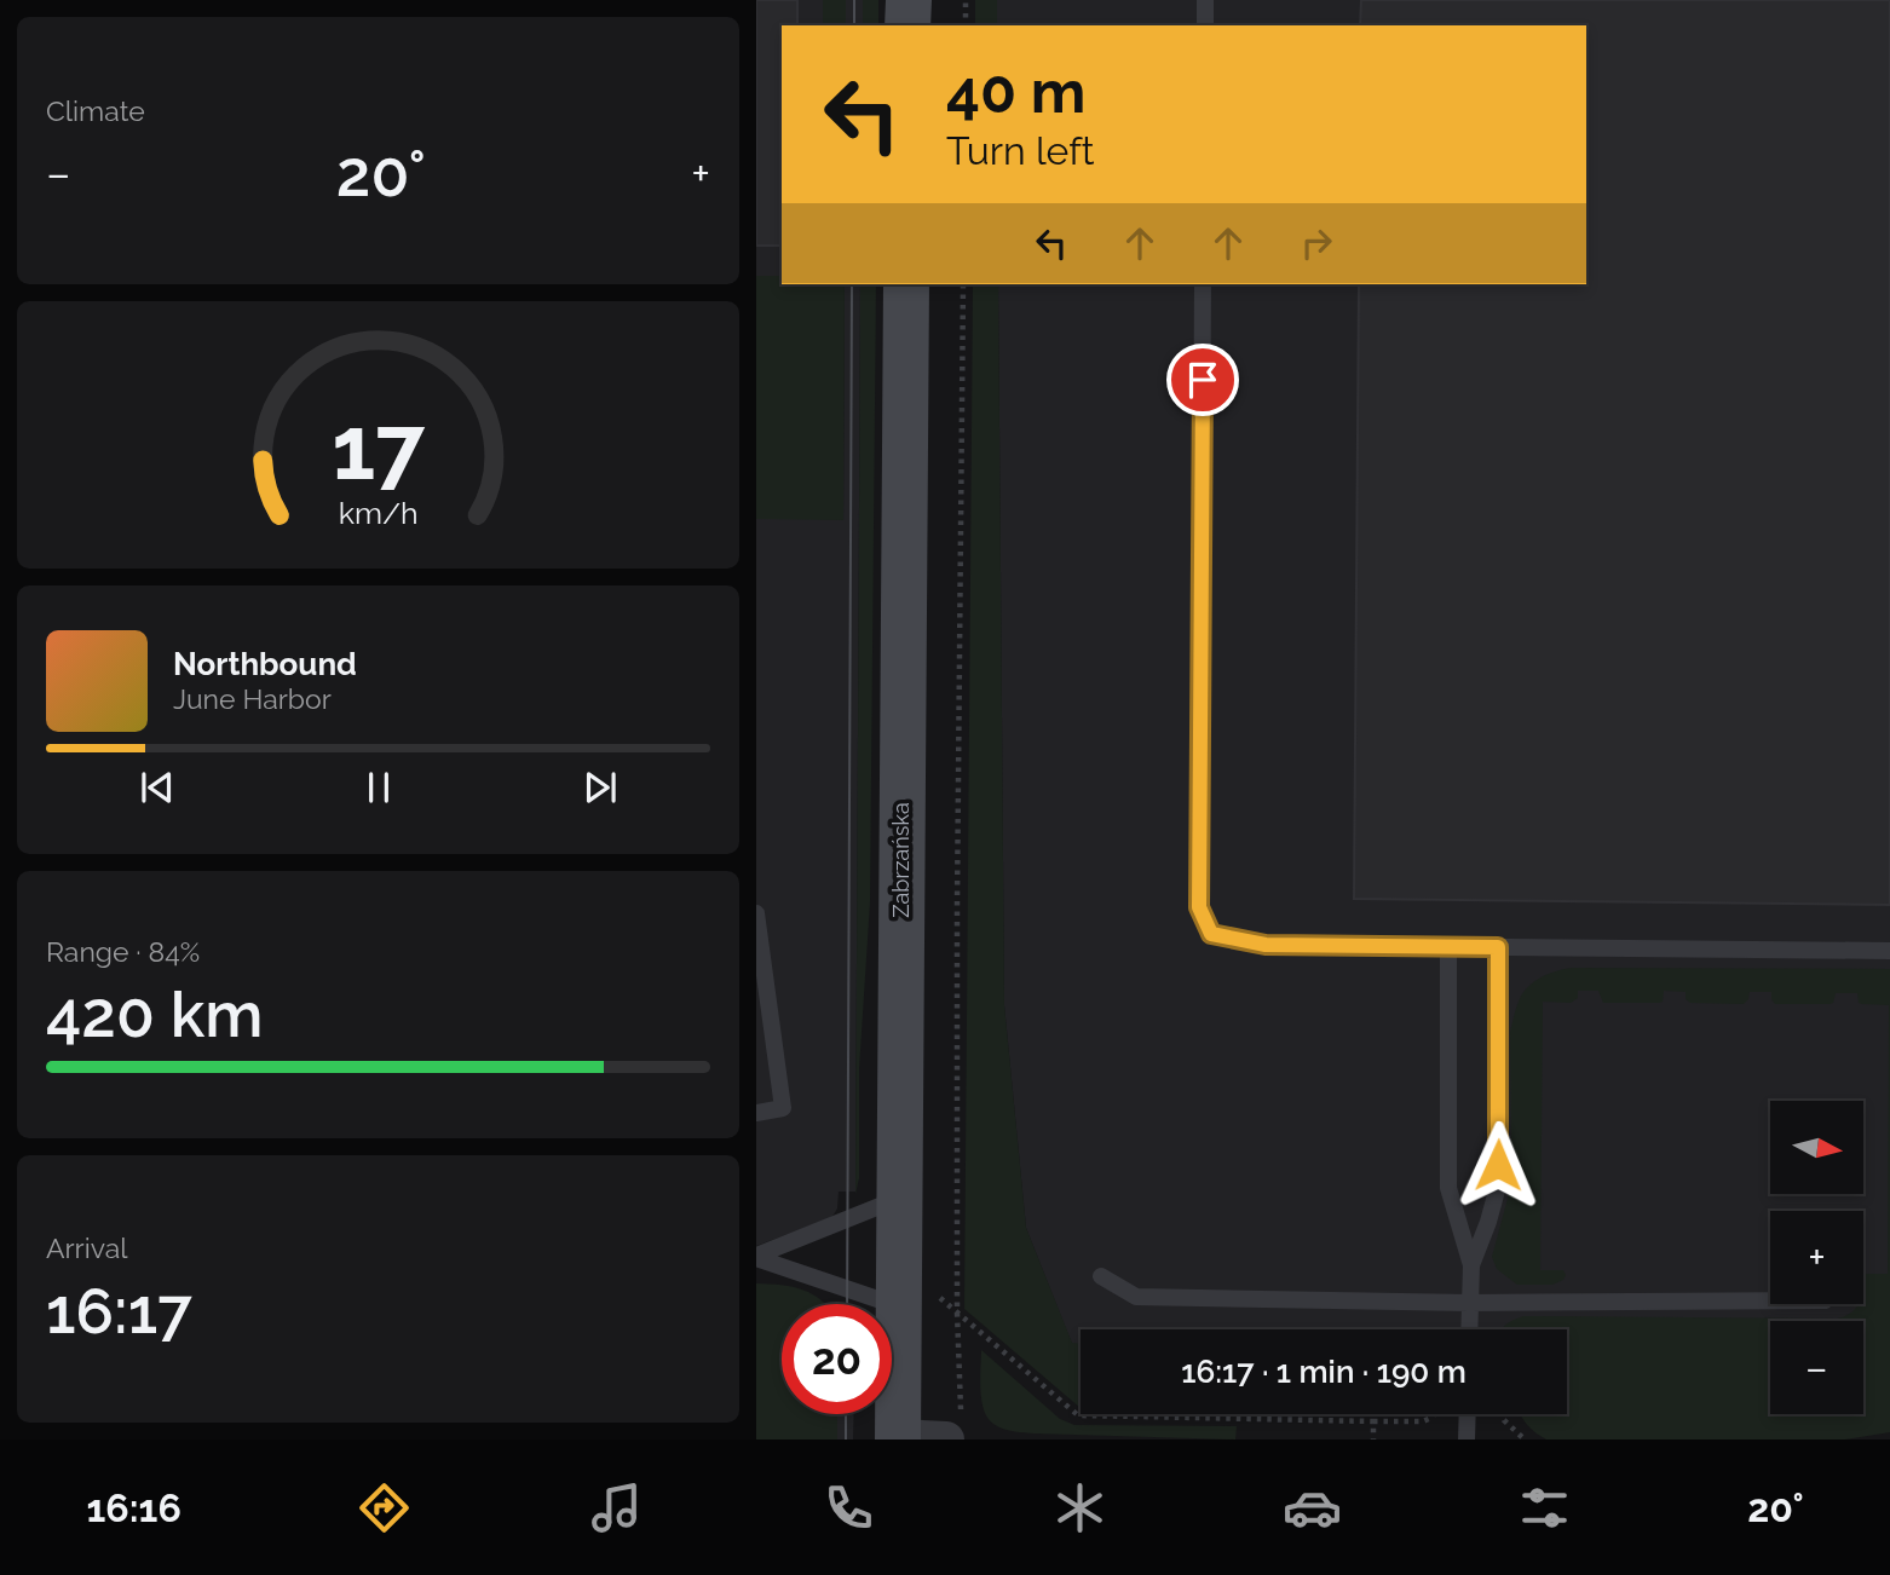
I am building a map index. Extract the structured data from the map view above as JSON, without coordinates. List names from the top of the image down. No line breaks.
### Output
{"streets":{"main road":["Zabrzańska"]},"north":"right","page":{"tile":["Climate",["Range · 84%","420 km"],["Arrival","16:17"]],"turn":["40 m","Turn left"],"heat":["−","20°","+"],"song":["Northbound","June Harbor"],"map_buttons":["+","−"],"limit":"20","trip":"16:17 · 1 min · 190 m","tabs":["16:16","20°"],"gauge":["17","km/h"]}}
